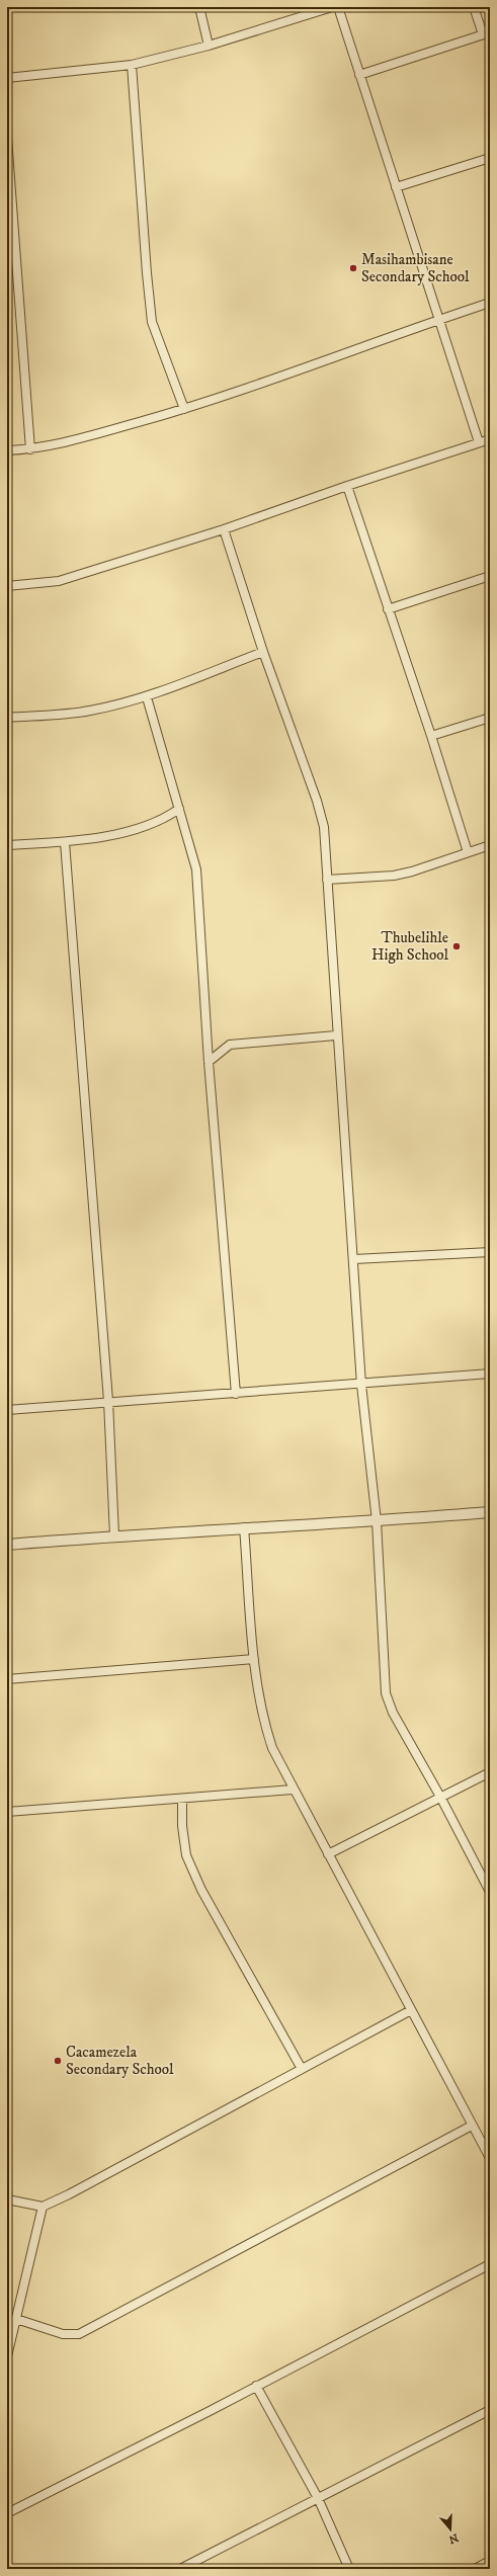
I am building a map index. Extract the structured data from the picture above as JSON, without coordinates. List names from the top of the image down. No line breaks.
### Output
{"places":["Masihambisane Secondary School","Thubelihle High School","Cacamezela Secondary School"],"north":"bottom"}
